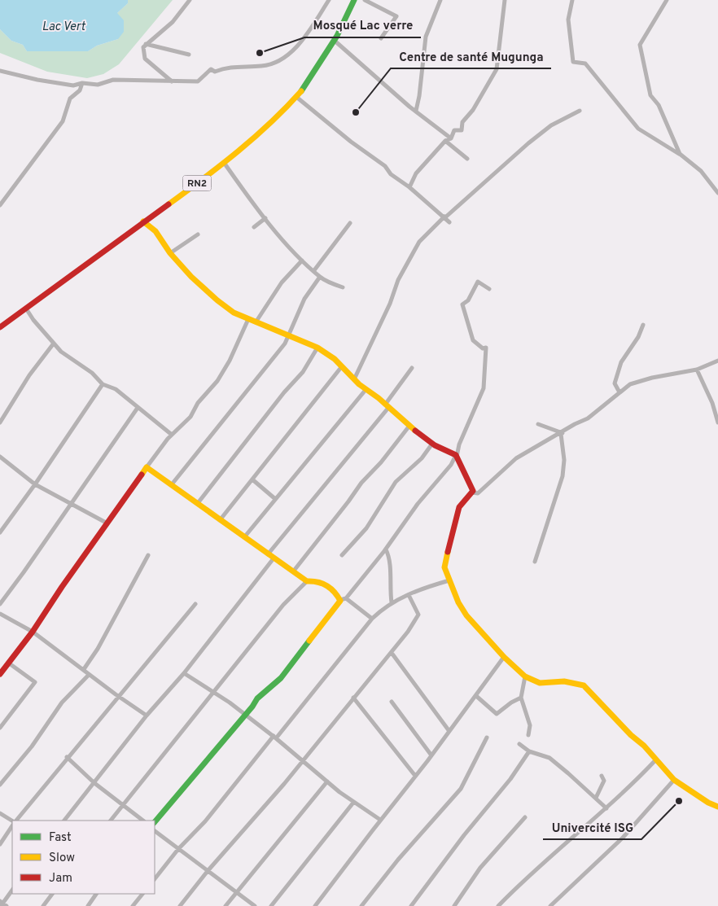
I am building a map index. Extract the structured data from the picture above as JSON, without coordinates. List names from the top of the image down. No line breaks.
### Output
{"streets":{"main road":["RN2"]},"water":["Lac Vert"],"places":["Mosqué Lac verre","Centre de santé Mugunga","Univercité ISG"],"legend":["Fast","Slow","Jam"]}
